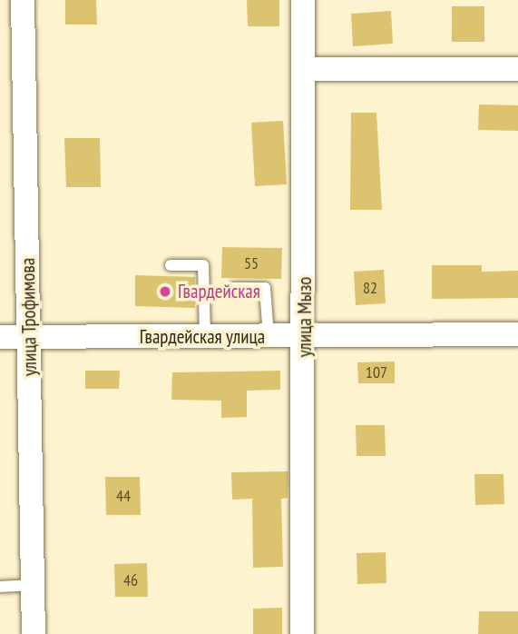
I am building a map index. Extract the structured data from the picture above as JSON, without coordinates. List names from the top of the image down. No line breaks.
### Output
{"streets":{"street":["улица Трофимова","улица Мызо","Гвардейская улица"]},"crossings":[["улица Трофимова","Гвардейская улица"],["улица Мызо","Гвардейская улица"]],"places":["Гвардейская"],"house_numbers":["55","82","107","44","46"]}
